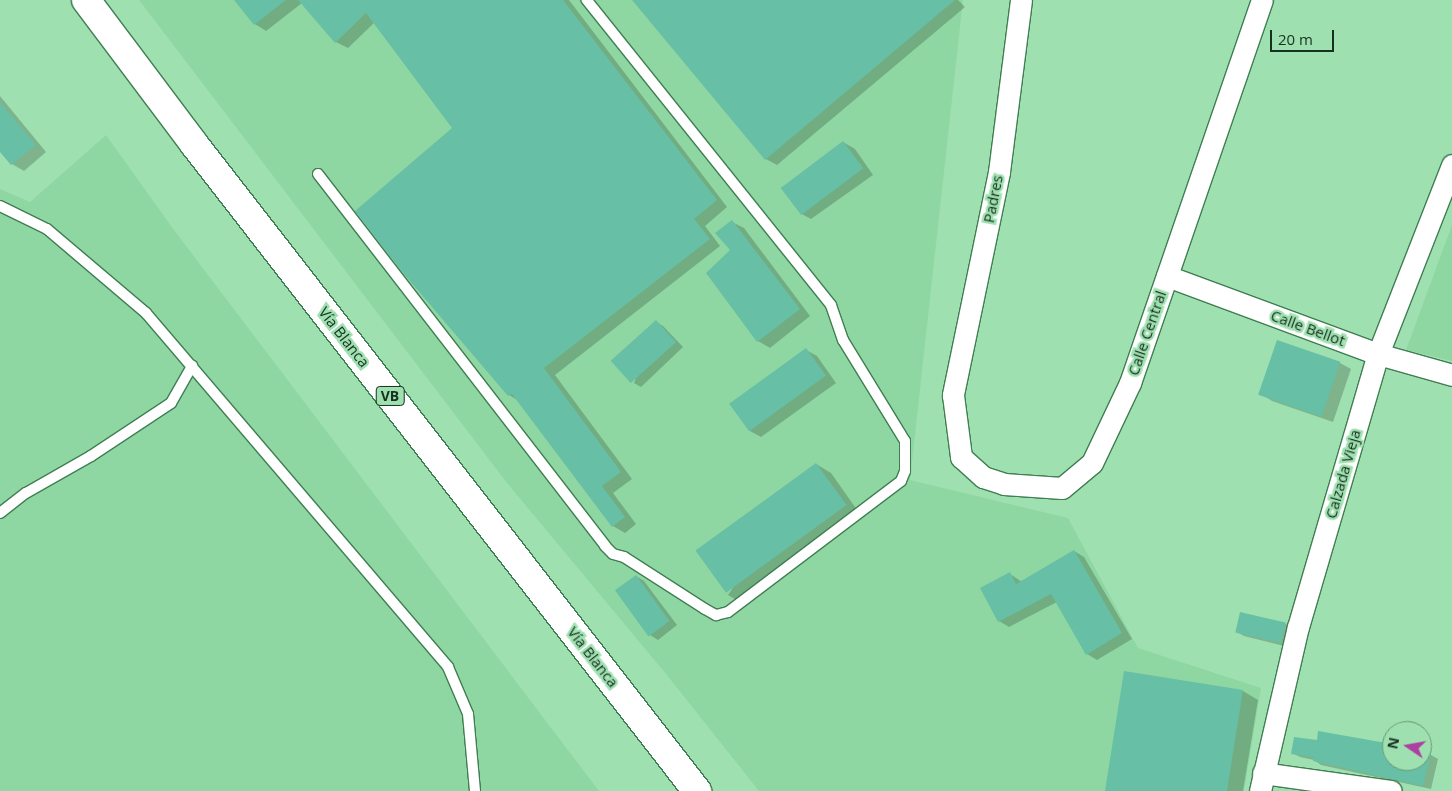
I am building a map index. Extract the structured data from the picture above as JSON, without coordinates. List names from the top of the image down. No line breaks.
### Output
{"streets":{"main road":["Vía Blanca","VB"],"street":["Padres","Calle Bellot","Calle Central","Calzada Vieja"]},"crossings":[["Padres","Calle Central"],["Calle Bellot","Calle Central"],["Calle Bellot","Calzada Vieja"]],"scale_bar":"20 m","north":"left"}
